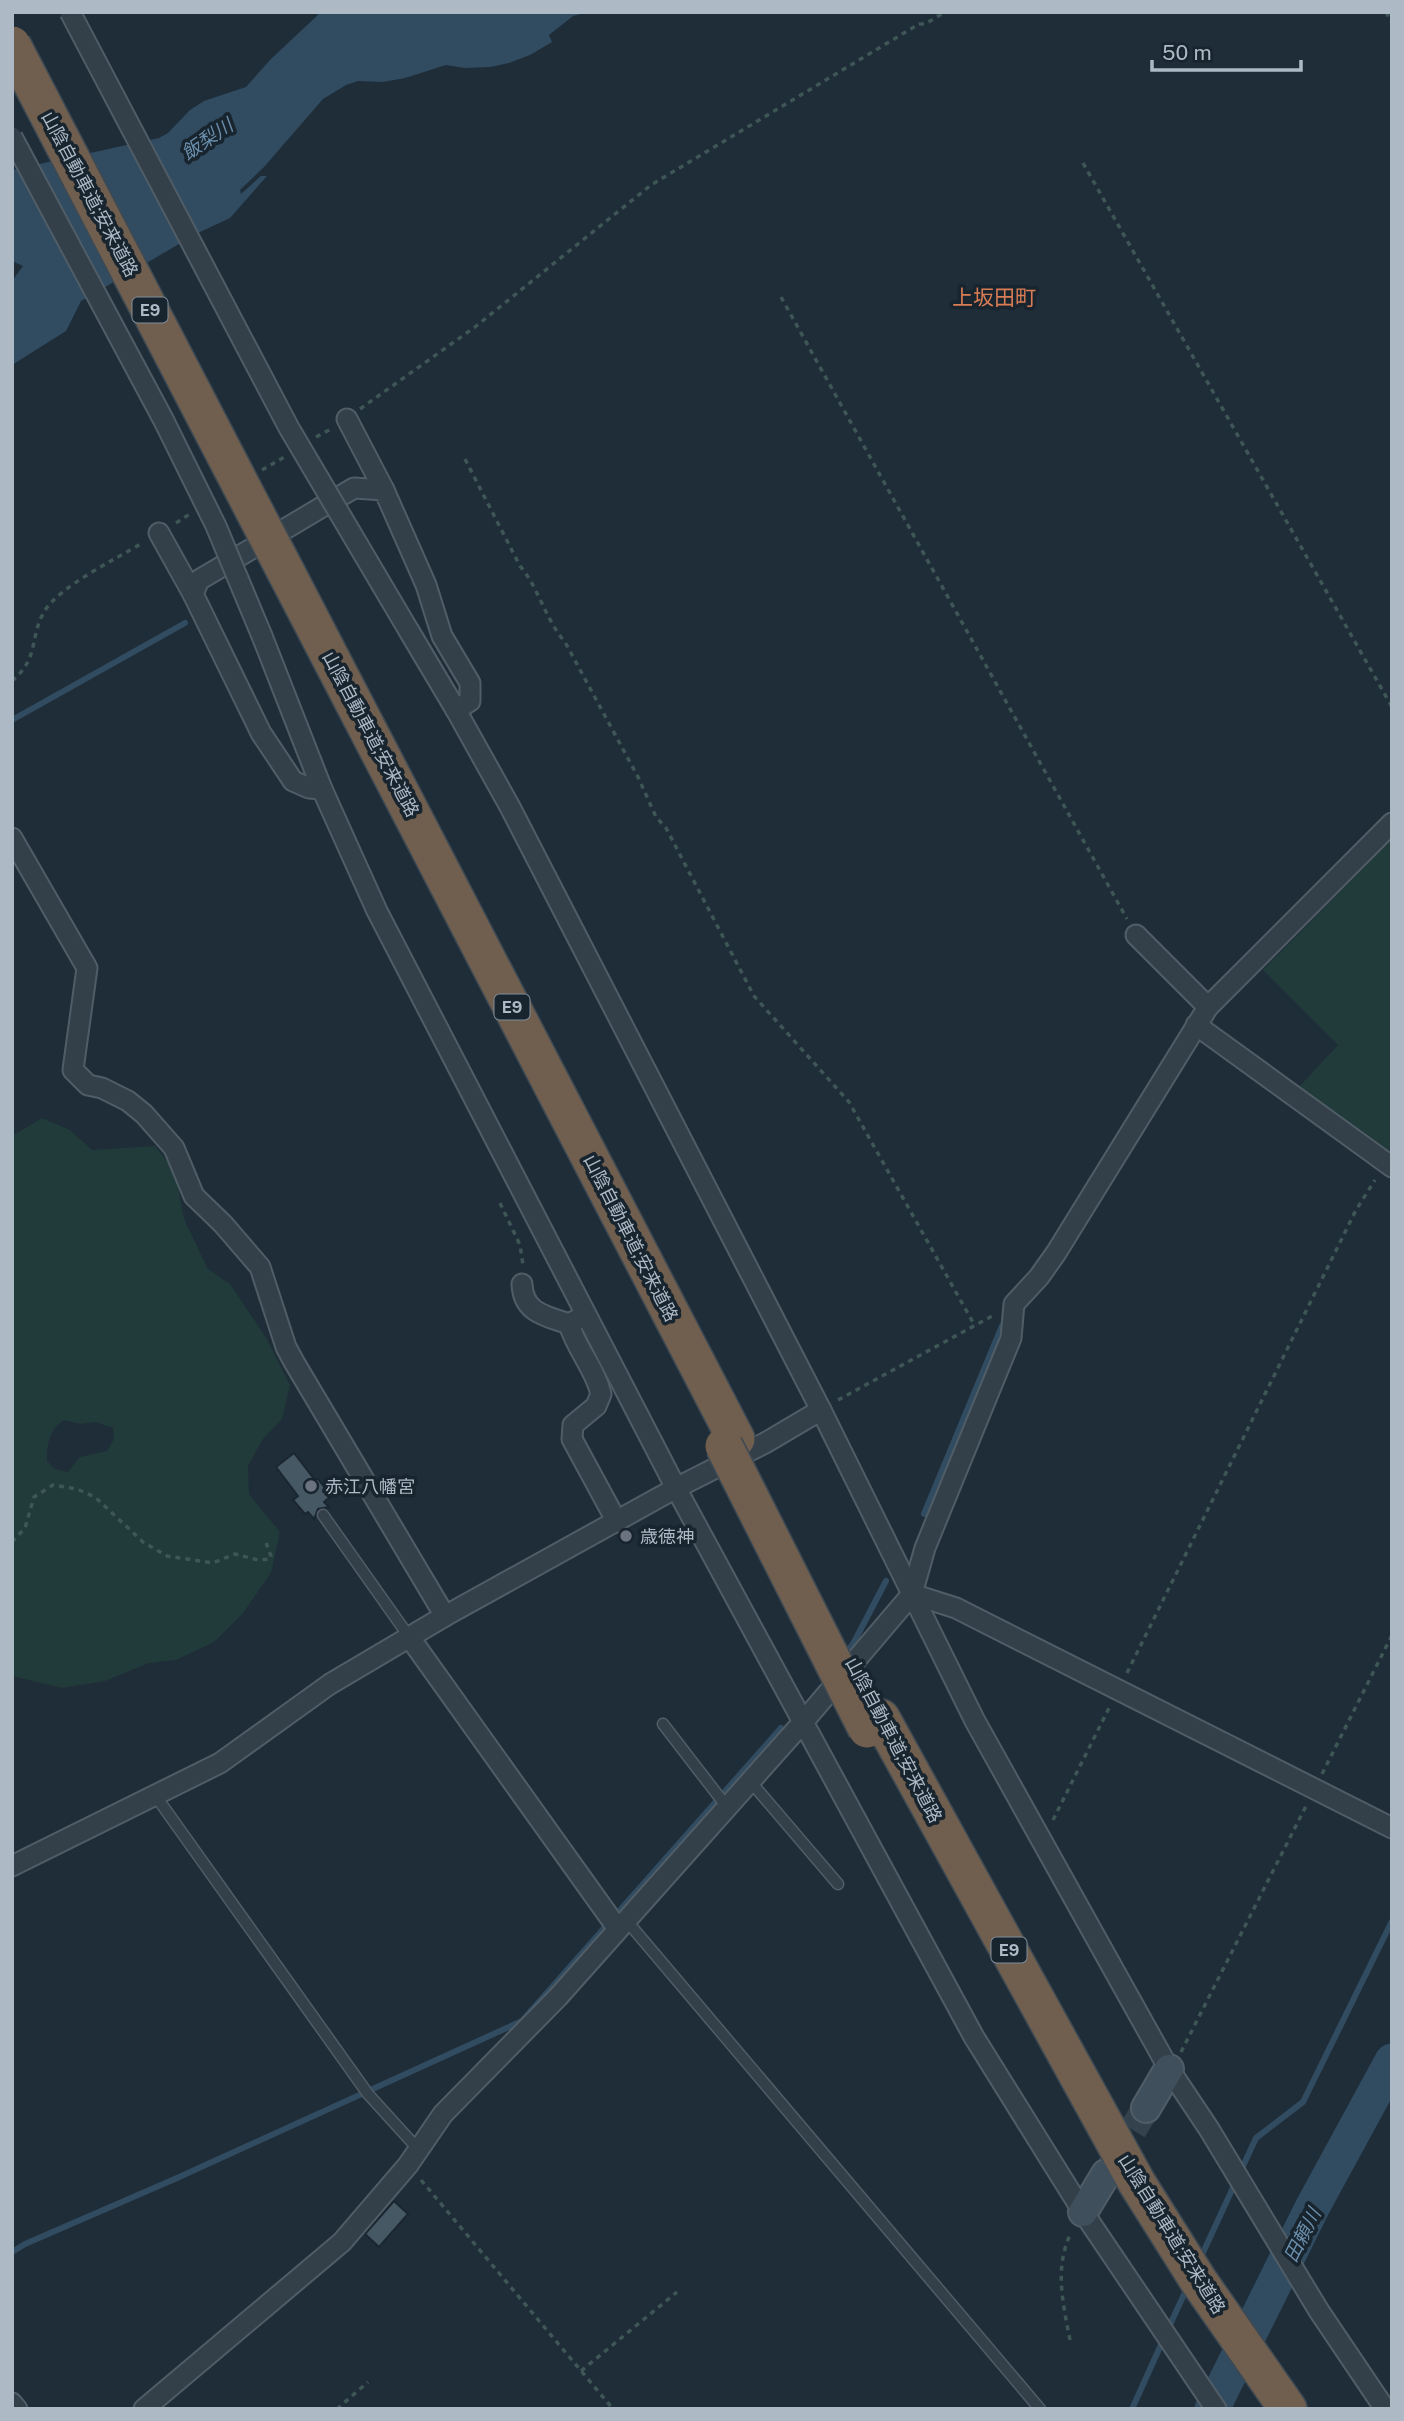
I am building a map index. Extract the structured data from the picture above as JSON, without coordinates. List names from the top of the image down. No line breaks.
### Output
{"streets":{"highway":["山陰自動車道;安来道路","E9"]},"districts":["上坂田町"],"water":["飯梨川","田頼川"],"places":["赤江八幡宮","歳徳神"],"scale_bar":"50 m"}
